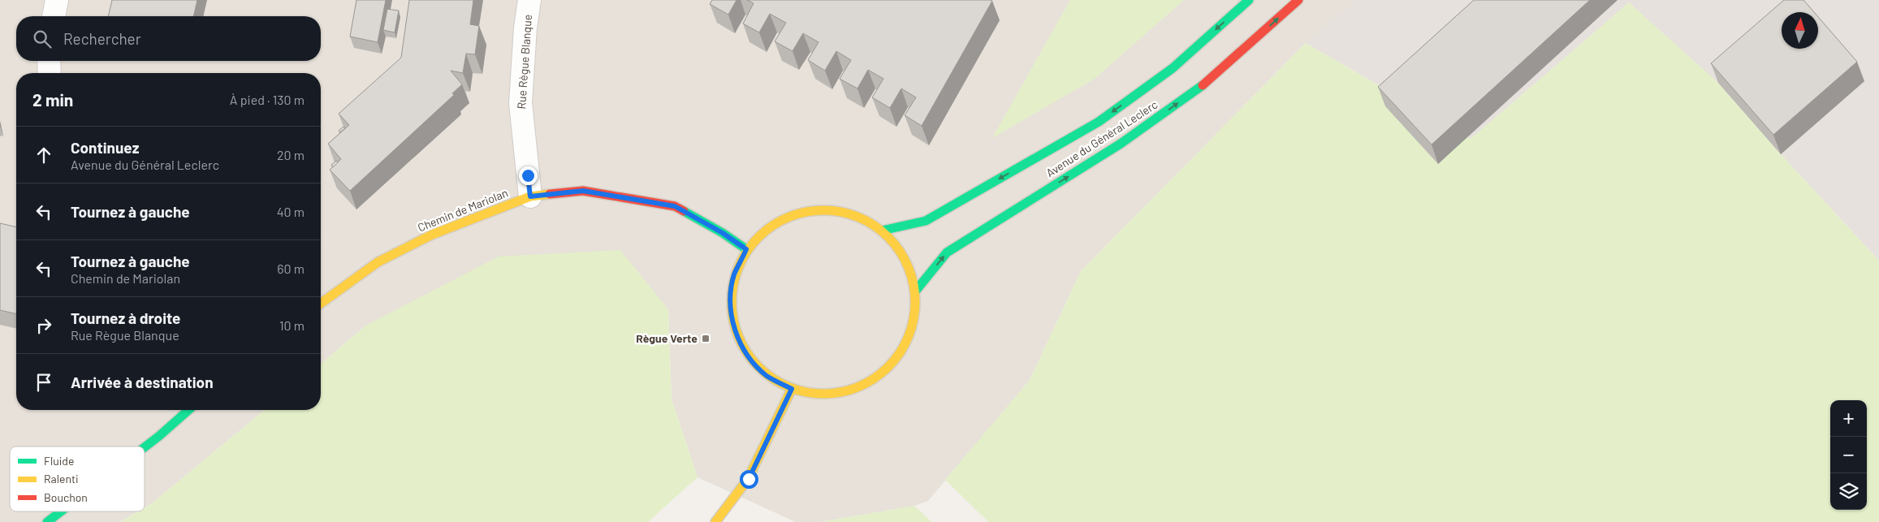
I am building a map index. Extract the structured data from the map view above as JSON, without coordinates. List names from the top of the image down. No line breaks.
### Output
{"streets":{"main road":["Avenue du Général Leclerc","Chemin de Mariolan"],"street":["Rue Règue Blanque"]},"crossings":[["Rue Règue Blanque","Chemin de Mariolan"]],"places":{"transit":["Règue Verte"]},"legend":["Fluide","Ralenti","Bouchon"],"north":"top","page":{"search":"Rechercher","heading":["2 min","À pied · 130 m"],"list":[["Continuez","Avenue du Général Leclerc","20 m"],["Tournez à gauche","40 m"],["Tournez à gauche","Chemin de Mariolan","60 m"],["Tournez à droite","Rue Règue Blanque","10 m"],"Arrivée à destination"],"map_buttons":["+","−"]}}
